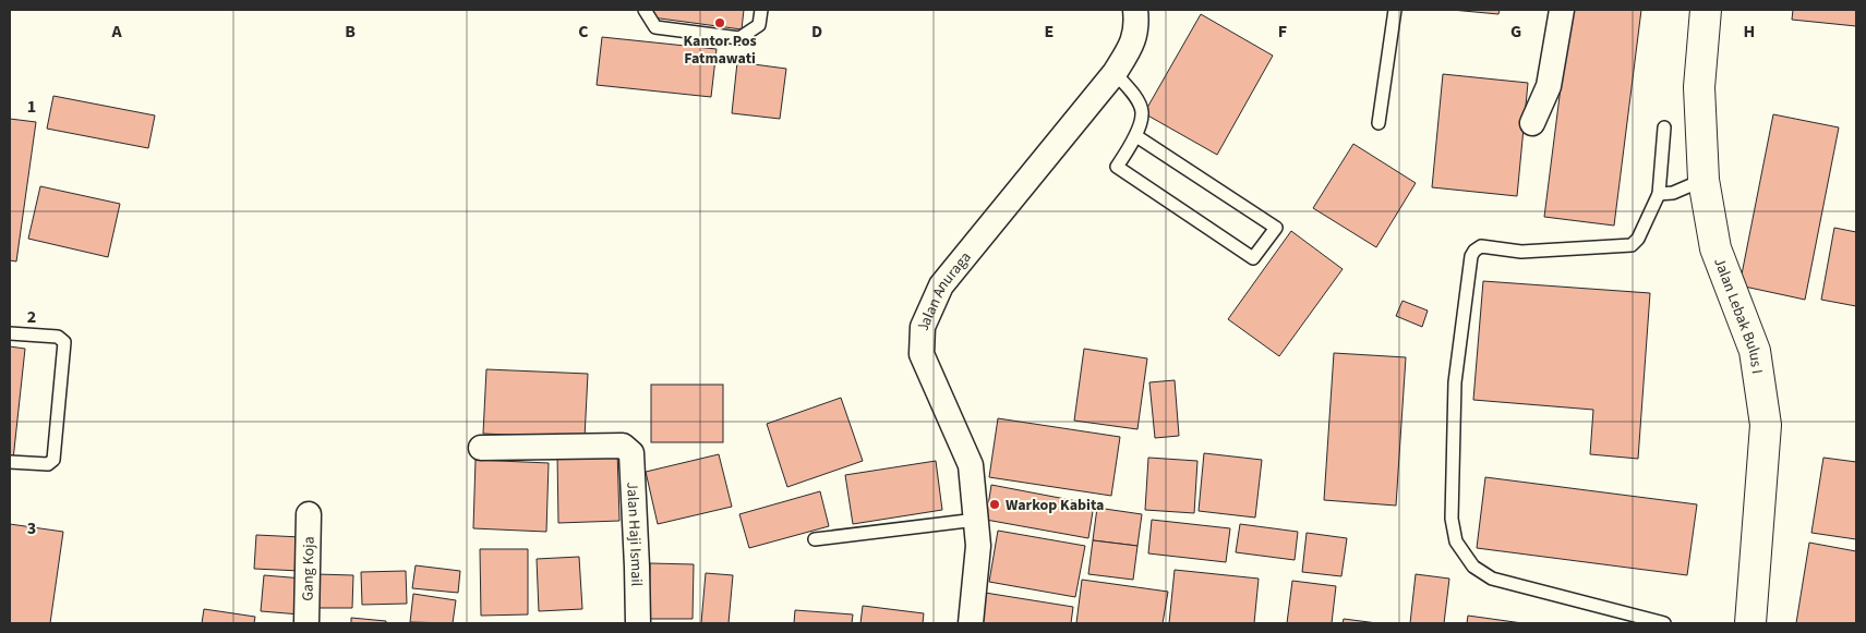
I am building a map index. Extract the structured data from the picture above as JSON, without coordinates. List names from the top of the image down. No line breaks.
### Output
{"streets":{"street":["Jalan Anuraga","Jalan Lebak Bulus I","Jalan Haji Ismail","Gang Koja"]},"places":["Kantor Pos Fatmawati","Warkop Kabita"],"grid":{"columns":["A","B","C","D","E","F","G","H"],"rows":["1","2","3"]}}
